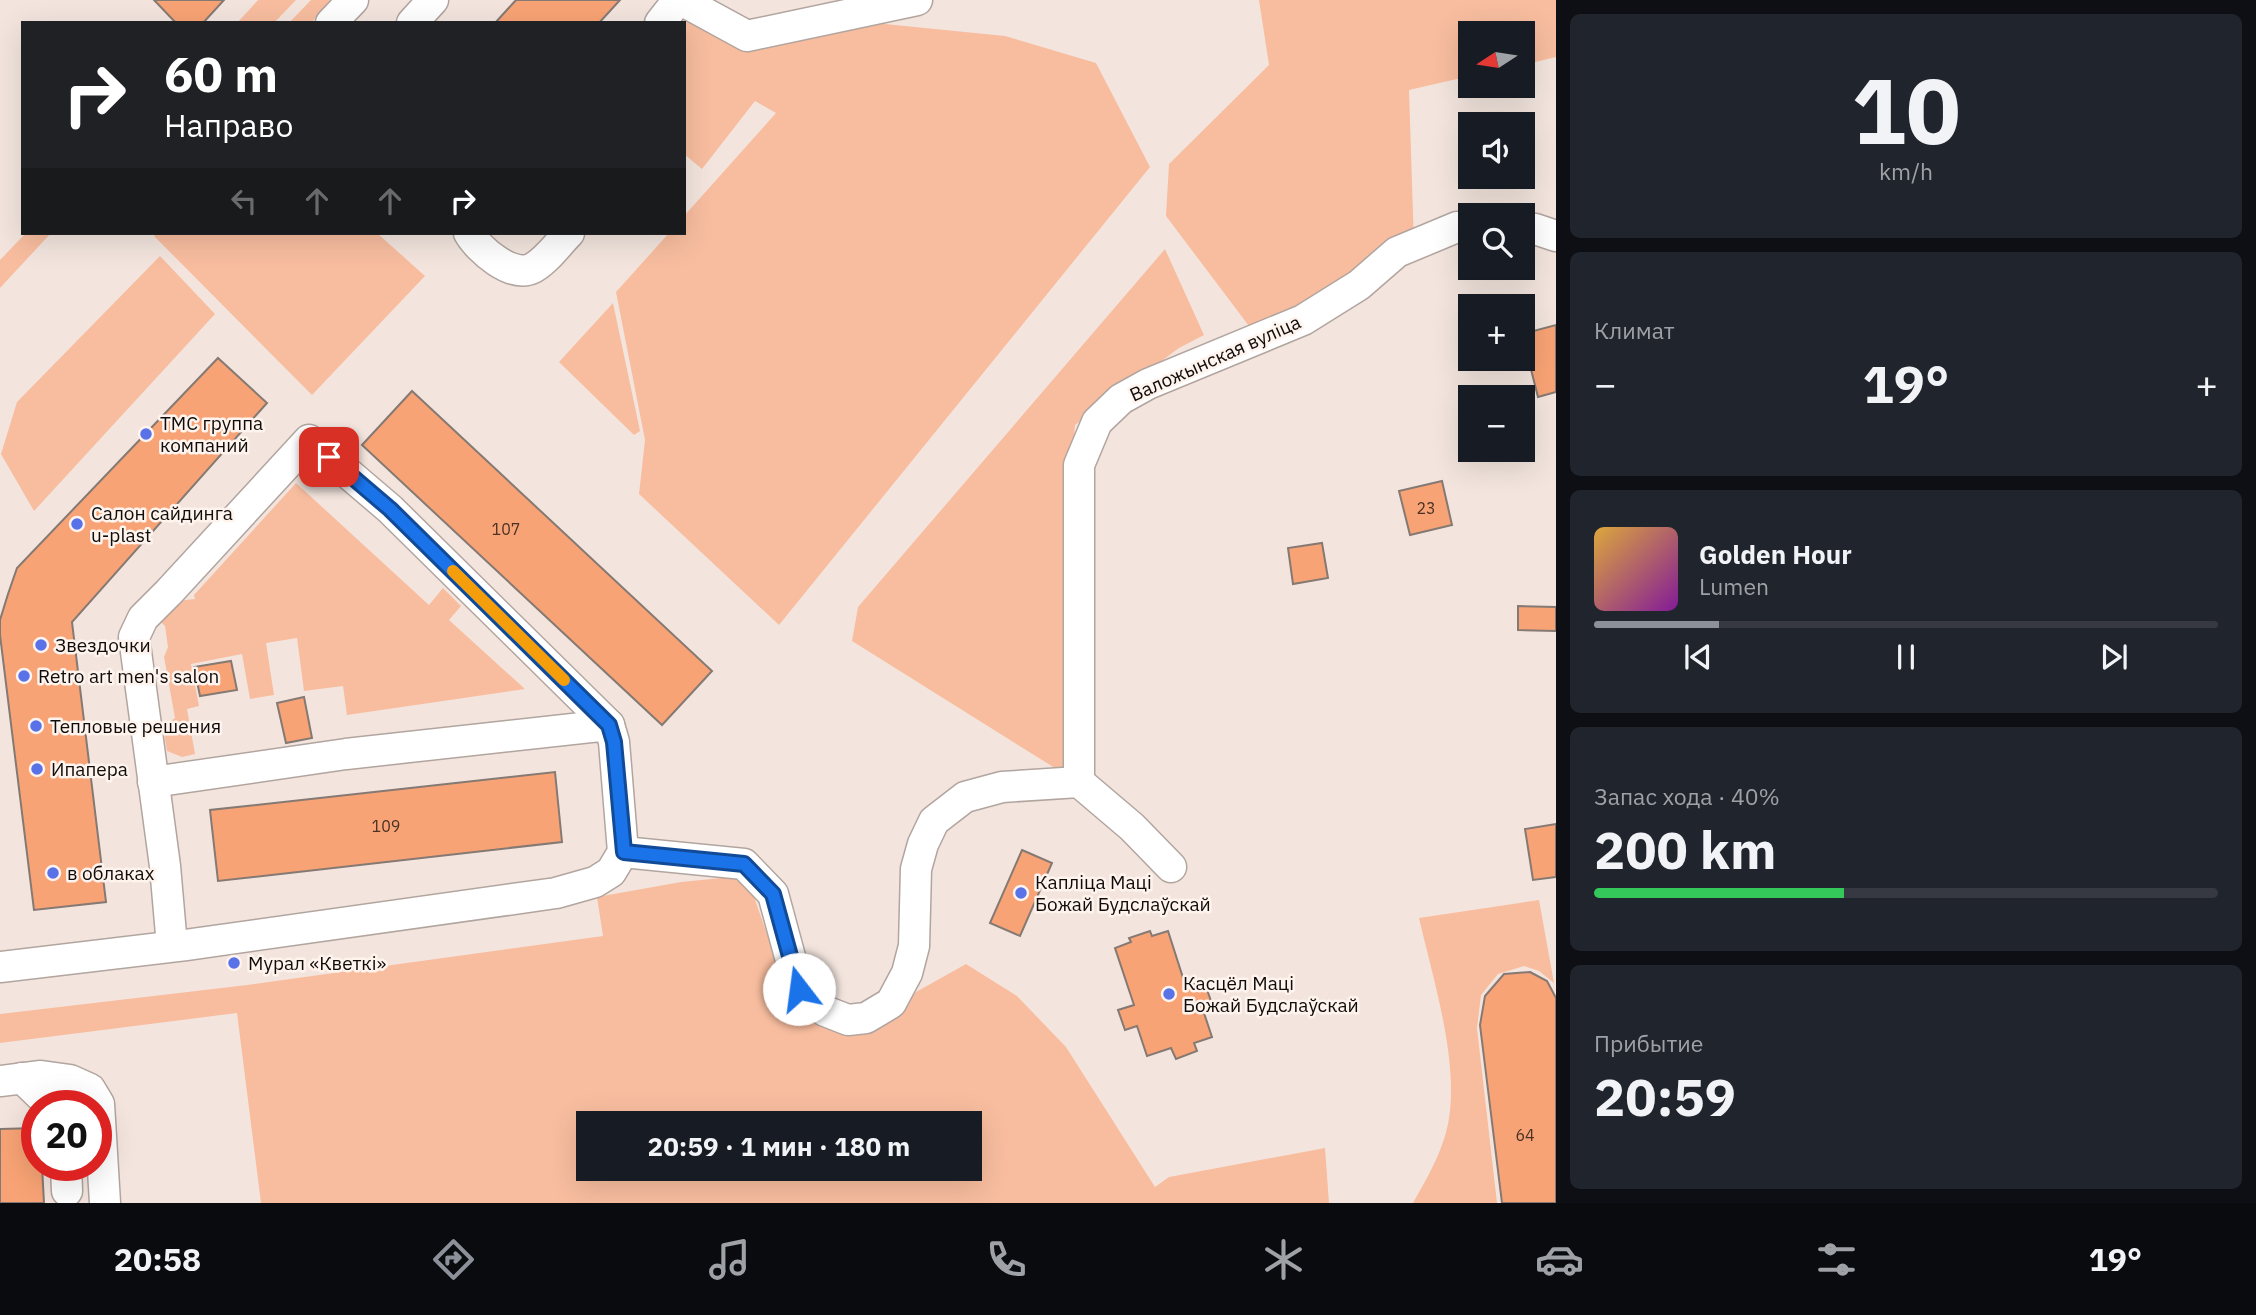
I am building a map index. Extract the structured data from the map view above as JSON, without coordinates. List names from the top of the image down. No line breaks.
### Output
{"streets":{"street":["Валожынская вуліца"]},"places":["ТМС группа компаний","Салон сайдинга u-plast","Звездочки","Retro art men's salon","Тепловые решения","Ипапера","в облаках","Капліца Маці Божай Будслаўскай","Мурал «Кветкі»","Касцёл Маці Божай Будслаўскай"],"house_numbers":["23","107","109","64"],"north":"left","page":{"tile":[["10","km/h"],"Климат",["Запас хода · 40%","200 km"],["Прибытие","20:59"]],"map_buttons":["+","−"],"turn":["60 m","Направо"],"heat":["−","19°","+"],"song":["Golden Hour","Lumen"],"limit":"20","trip":"20:59 · 1 мин · 180 m","tabs":["20:58","19°"]}}
